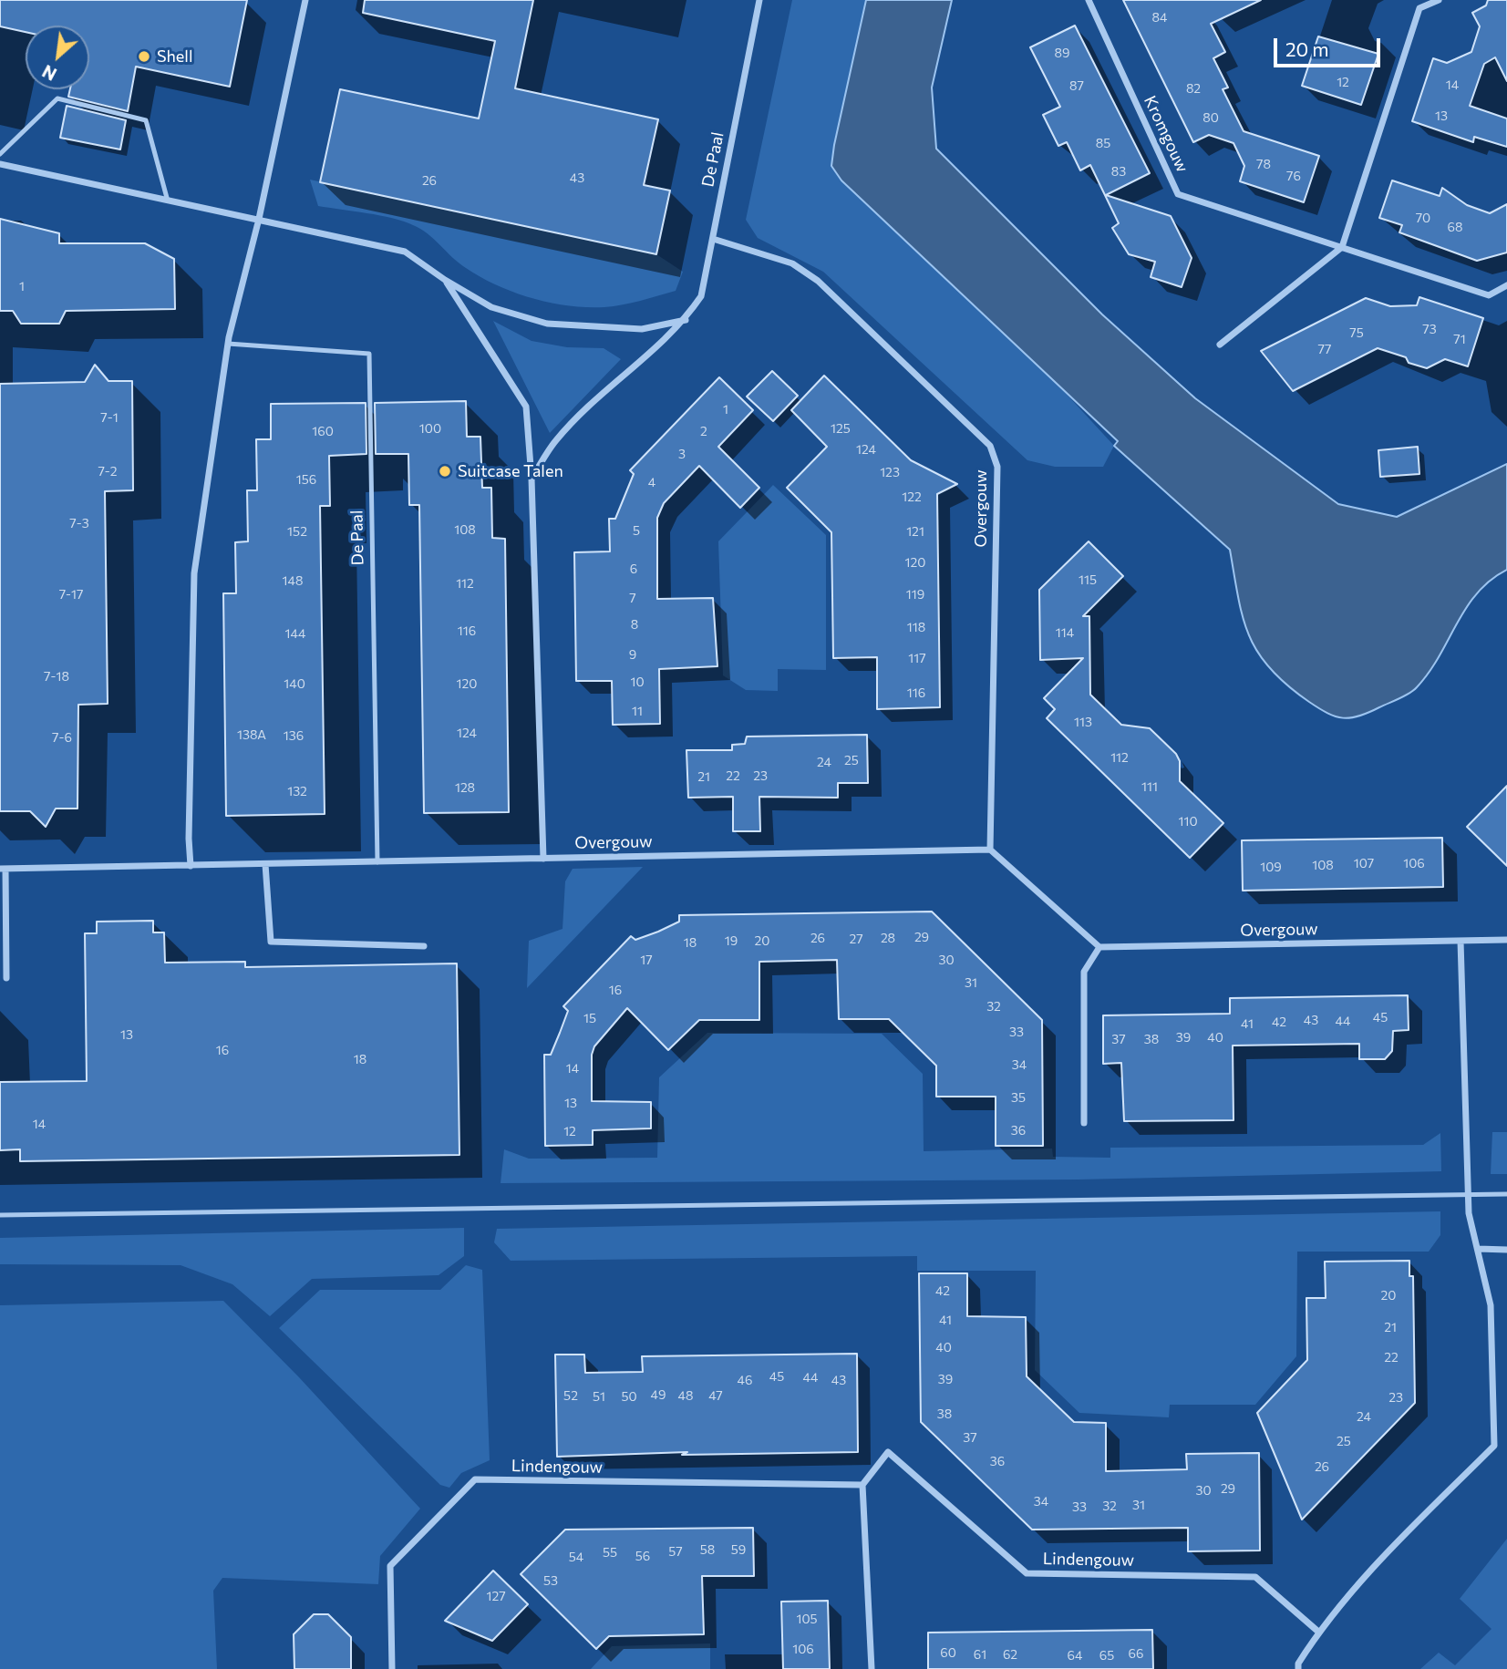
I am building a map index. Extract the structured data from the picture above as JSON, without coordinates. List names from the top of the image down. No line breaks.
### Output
{"streets":{"street":["Kromgouw","De Paal","Overgouw","Lindengouw"]},"crossings":[["De Paal","Overgouw"]],"places":["Shell","Suitcase Talen"],"house_numbers":["84","89","12","14","87","82","13","80","85","78","83","76","43","26","70","68","1","73","75","71","77","1","7-1","100","125","160","2","124","3","7-2","123","156","4","122","7-3","108","5","152","121","120","6","115","148","112","7-17","119","7","8","118","116","114","144","9","117","7-18","10","140","120","116","11","113","124","138A","136","7-6","112","25","24","22","23","21","111","128","132","110","107","106","108","109","29","26","28","27","19","20","18","17","30","31","16","32","45","15","43","44","42","41","33","13","39","40","37","38","16","18","34","14","35","13","14","36","12","42","20","41","21","40","22","45","44","39","46","43","49","52","48","47","51","50","23","38","24","37","25","36","26","29","30","34","31","32","33","58","59","57","55","56","54","53","127","105","106","60","66","61","62","64","65"],"scale_bar":"20 m","north":"bottom left"}
